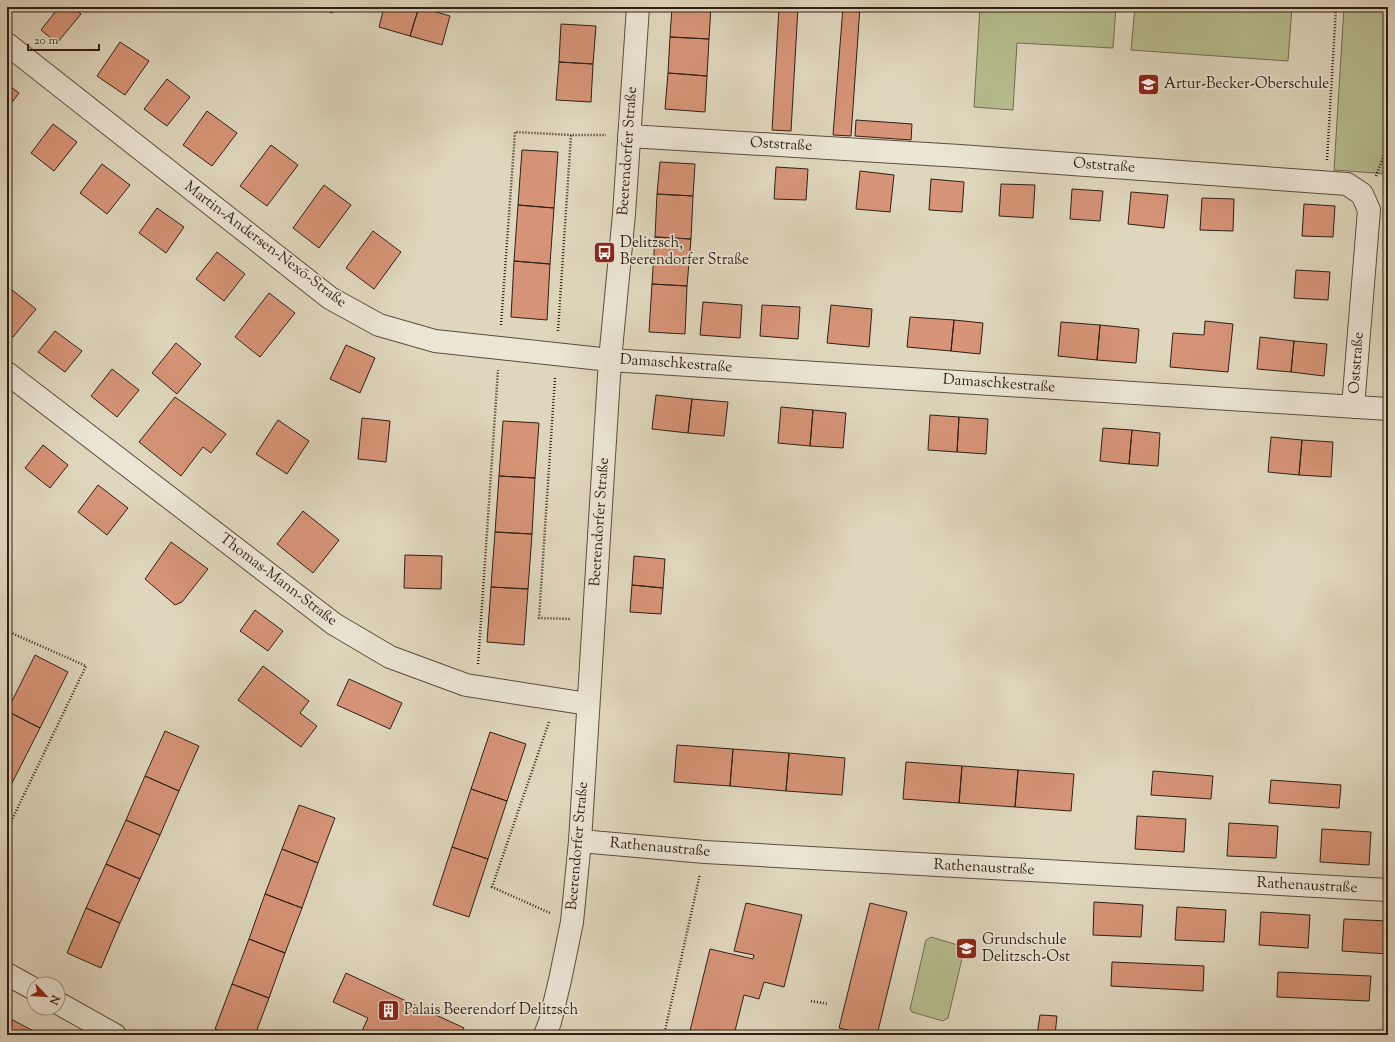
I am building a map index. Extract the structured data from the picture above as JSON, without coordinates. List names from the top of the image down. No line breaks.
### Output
{"streets":{"street":["Oststraße","Beerendorfer Straße","Martin-Andersen-Nexö-Straße","Damaschkestraße","Thomas-Mann-Straße","Rathenaustraße"]},"crossings":[["Oststraße","Beerendorfer Straße"],["Oststraße","Damaschkestraße"],["Beerendorfer Straße","Martin-Andersen-Nexö-Straße"],["Beerendorfer Straße","Damaschkestraße"],["Beerendorfer Straße","Thomas-Mann-Straße"],["Beerendorfer Straße","Rathenaustraße"],["Martin-Andersen-Nexö-Straße","Damaschkestraße"]],"places":{"school or university":["Artur-Becker-Oberschule","Grundschule Delitzsch-Ost"],"bus stop":["Delitzsch, Beerendorfer Straße"],"building":["Palais Beerendorf Delitzsch"]},"scale_bar":"20 m","north":"bottom right"}
